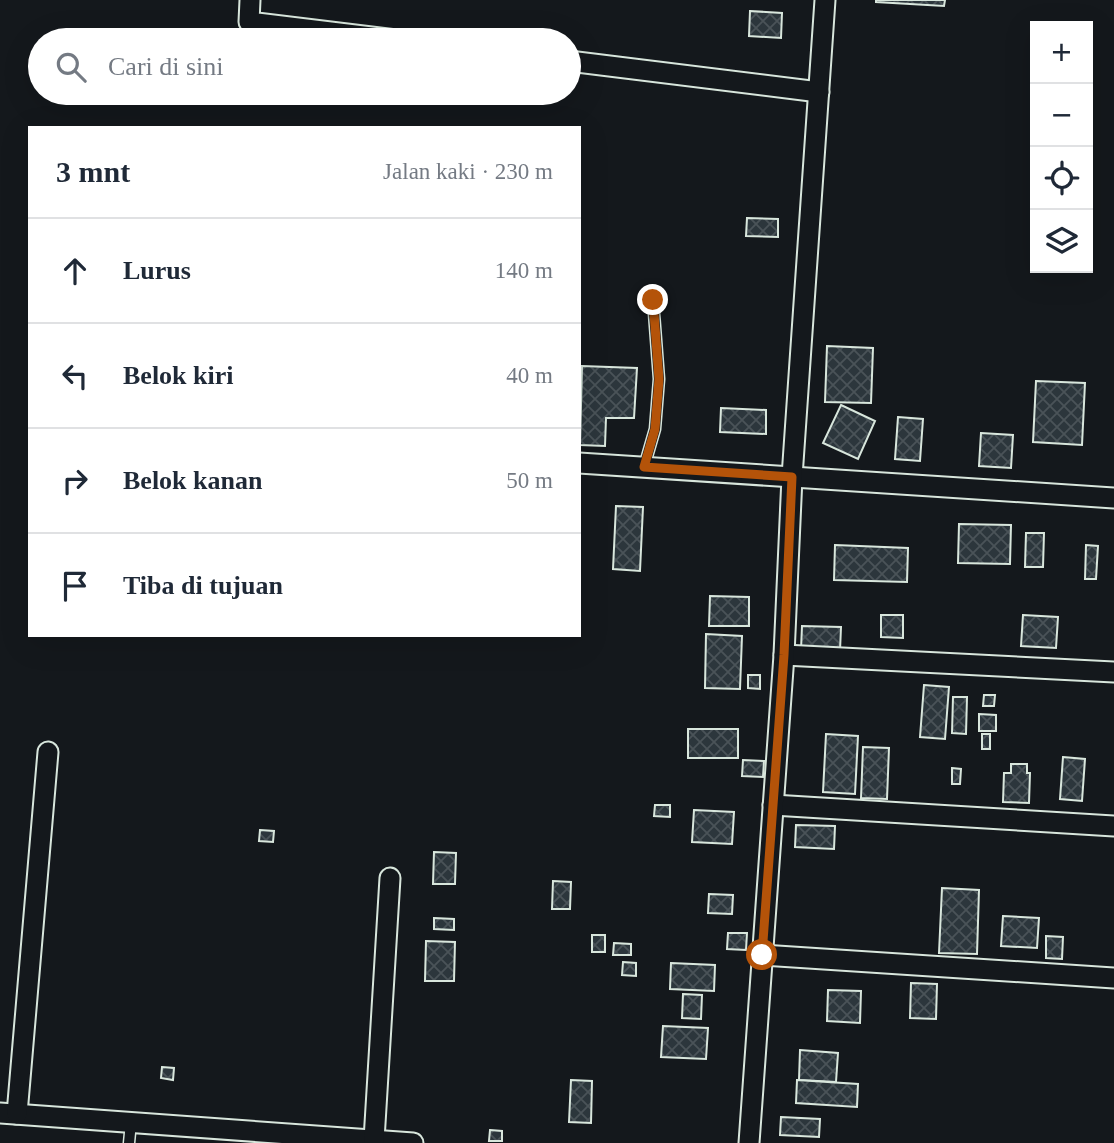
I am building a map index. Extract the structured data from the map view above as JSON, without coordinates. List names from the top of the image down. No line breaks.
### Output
{"page":{"map_buttons":["+","−"],"search":"Cari di sini","heading":["3 mnt","Jalan kaki · 230 m"],"list":[["Lurus","140 m"],["Belok kiri","40 m"],["Belok kanan","50 m"],"Tiba di tujuan"]}}
